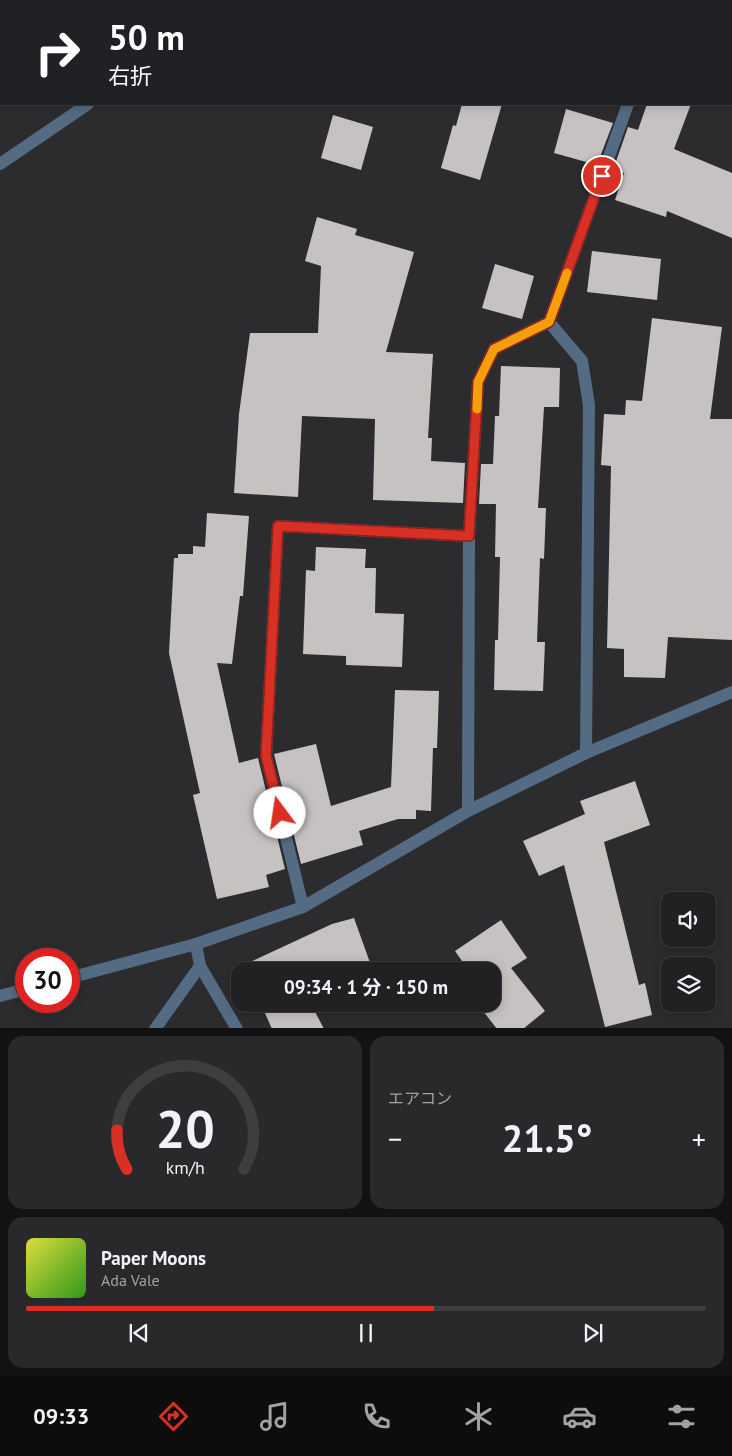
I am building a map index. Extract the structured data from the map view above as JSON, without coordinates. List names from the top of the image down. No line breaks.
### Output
{"page":{"turn":["50 m","右折"],"limit":"30","trip":"09:34 · 1 分 · 150 m","tile":"エアコン","heat":["−","21.5°","+"],"song":["Paper Moons","Ada Vale"],"tabs":"09:33","gauge":["20","km/h"]}}
